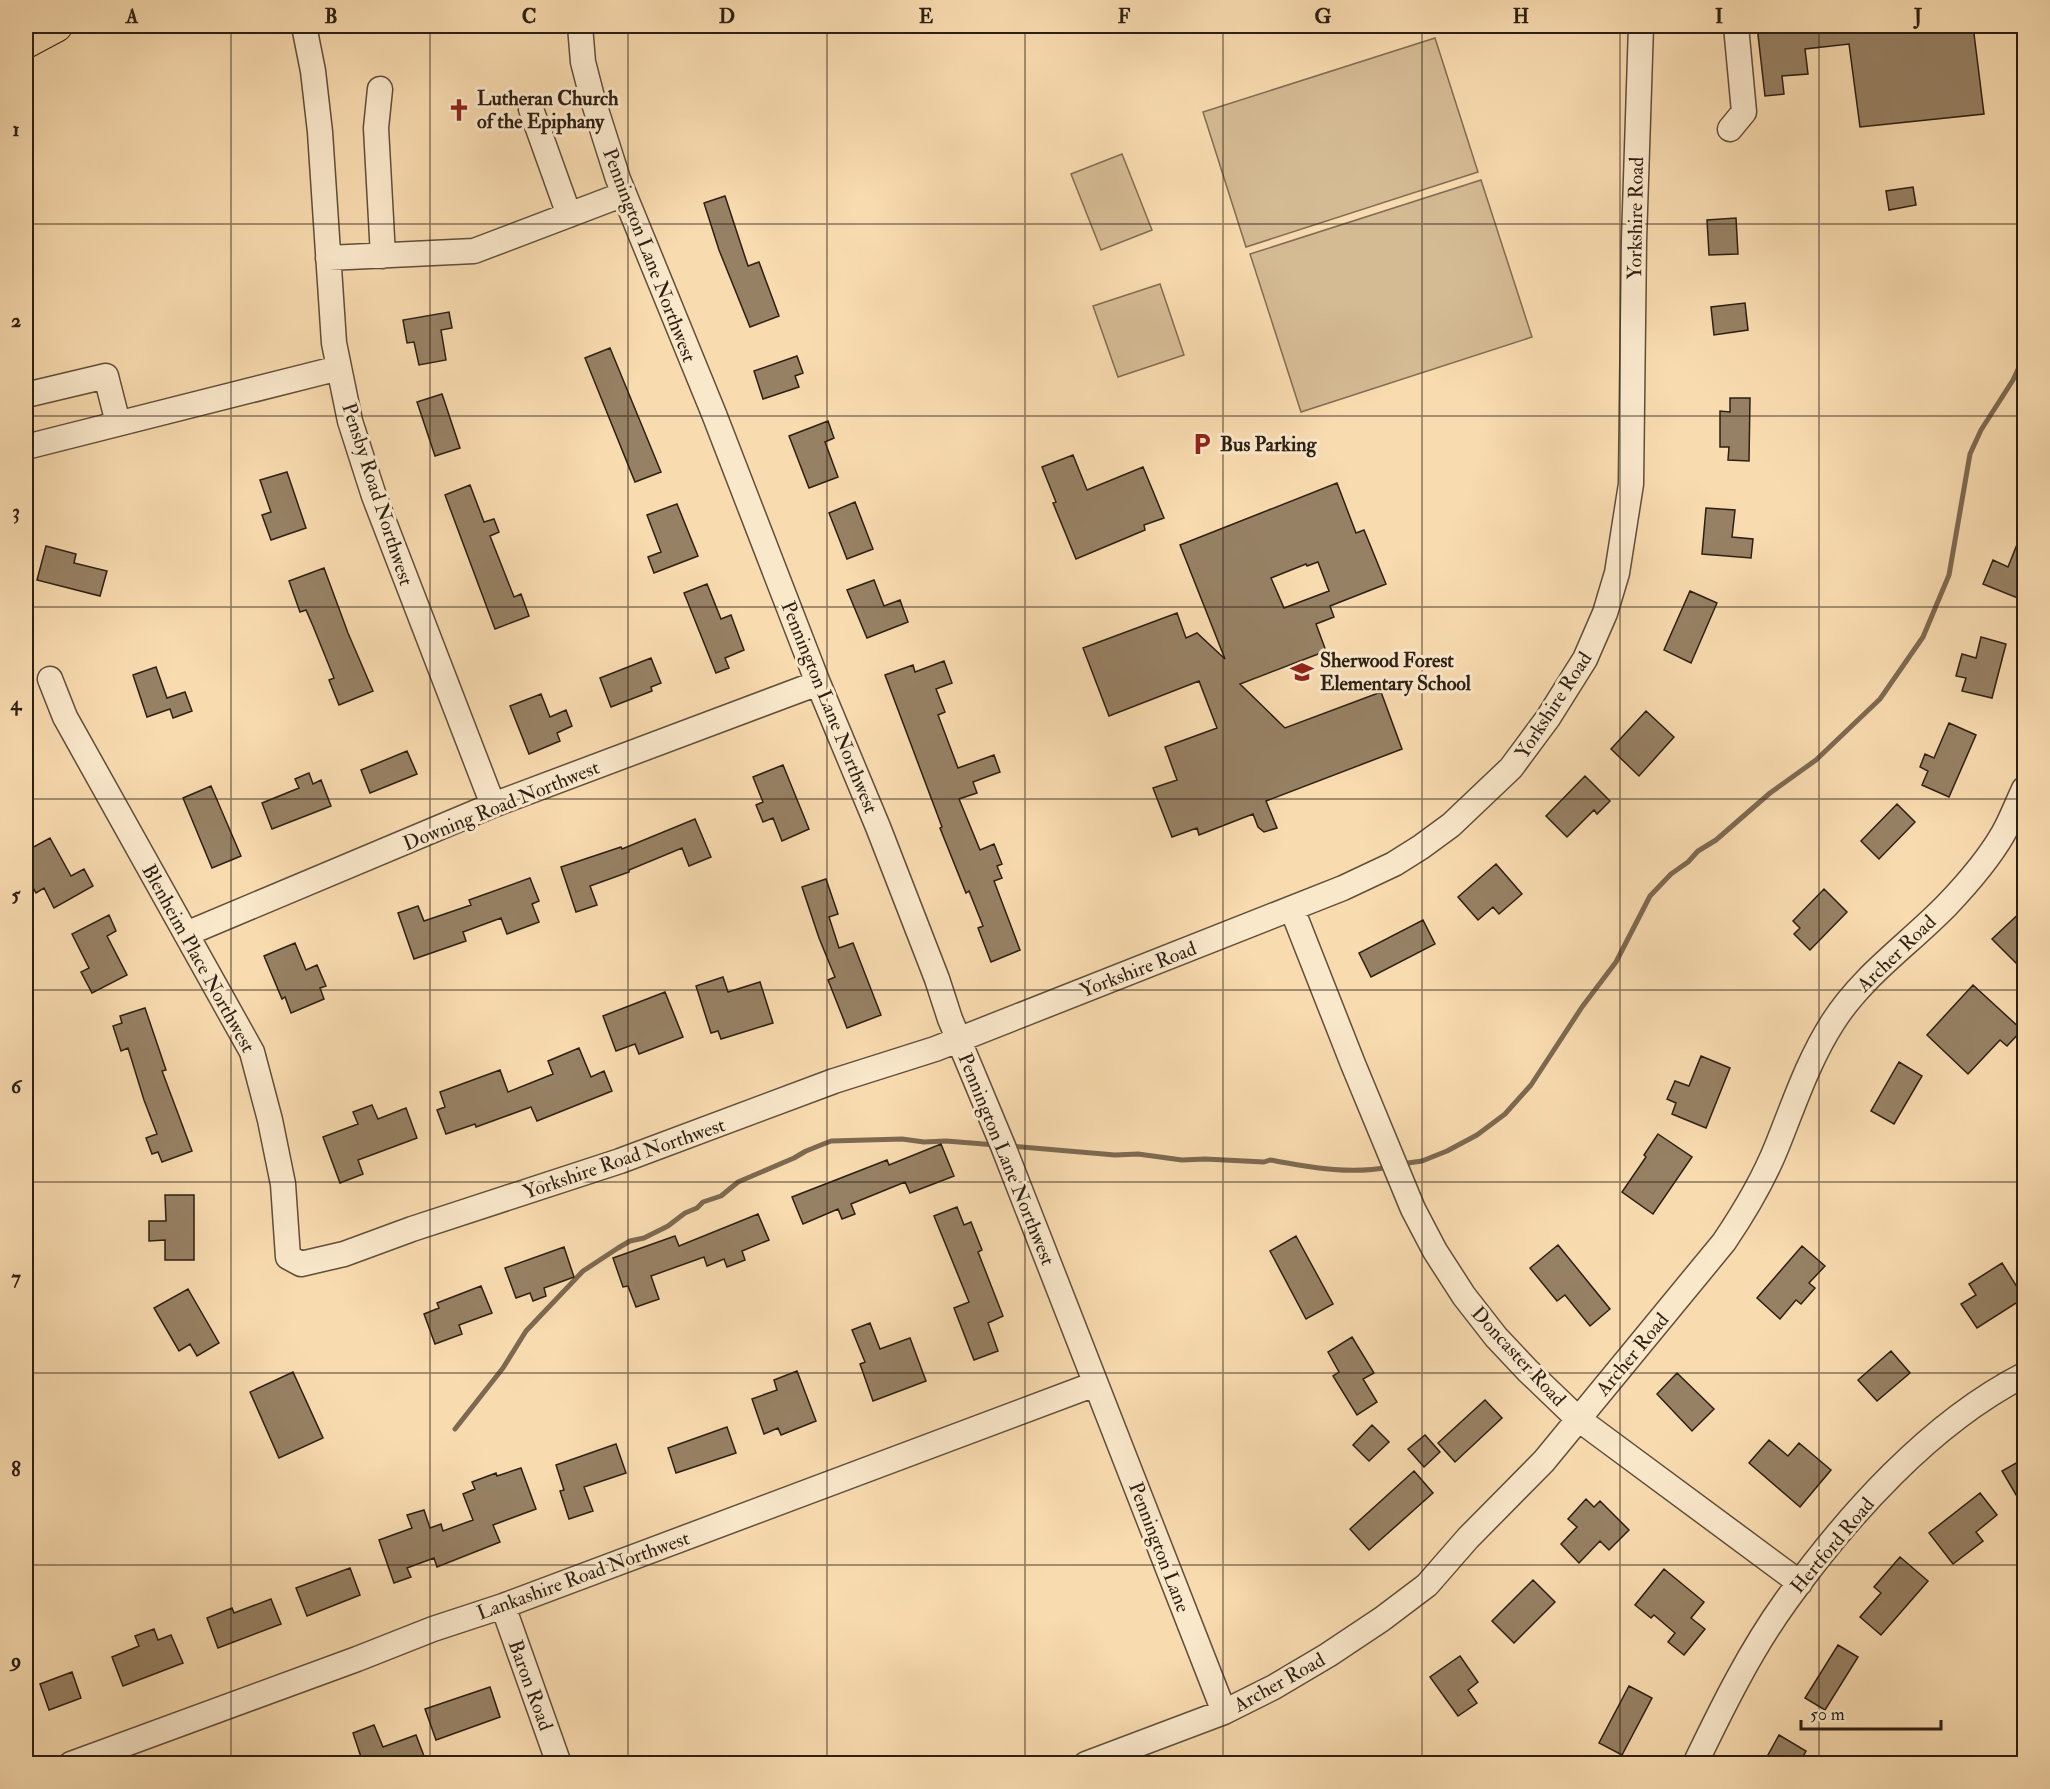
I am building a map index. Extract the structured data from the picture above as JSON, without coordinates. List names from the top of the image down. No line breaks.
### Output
{"streets":{"street":["Yorkshire Road","Pennington Lane Northwest","Pensby Road Northwest","Downing Road Northwest","Archer Road","Blenheim Place Northwest","Yorkshire Road Northwest","Doncaster Road","Hertford Road","Pennington Lane","Lankashire Road Northwest","Baron Road"]},"crossings":[["Yorkshire Road","Pennington Lane Northwest"],["Yorkshire Road","Yorkshire Road Northwest"],["Yorkshire Road","Doncaster Road"],["Pennington Lane Northwest","Downing Road Northwest"],["Pennington Lane Northwest","Yorkshire Road Northwest"],["Pennington Lane Northwest","Pennington Lane"],["Pennington Lane Northwest","Lankashire Road Northwest"],["Pensby Road Northwest","Downing Road Northwest"],["Downing Road Northwest","Blenheim Place Northwest"],["Archer Road","Doncaster Road"],["Archer Road","Pennington Lane"],["Blenheim Place Northwest","Yorkshire Road Northwest"],["Doncaster Road","Hertford Road"],["Pennington Lane","Lankashire Road Northwest"],["Lankashire Road Northwest","Baron Road"]],"places":{"church":["Lutheran Church of the Epiphany"],"parking":["Bus Parking"],"school or university":["Sherwood Forest Elementary School"]},"scale_bar":"50 m","grid":{"columns":["A","B","C","D","E","F","G","H","I","J"],"rows":["1","2","3","4","5","6","7","8","9"]}}
